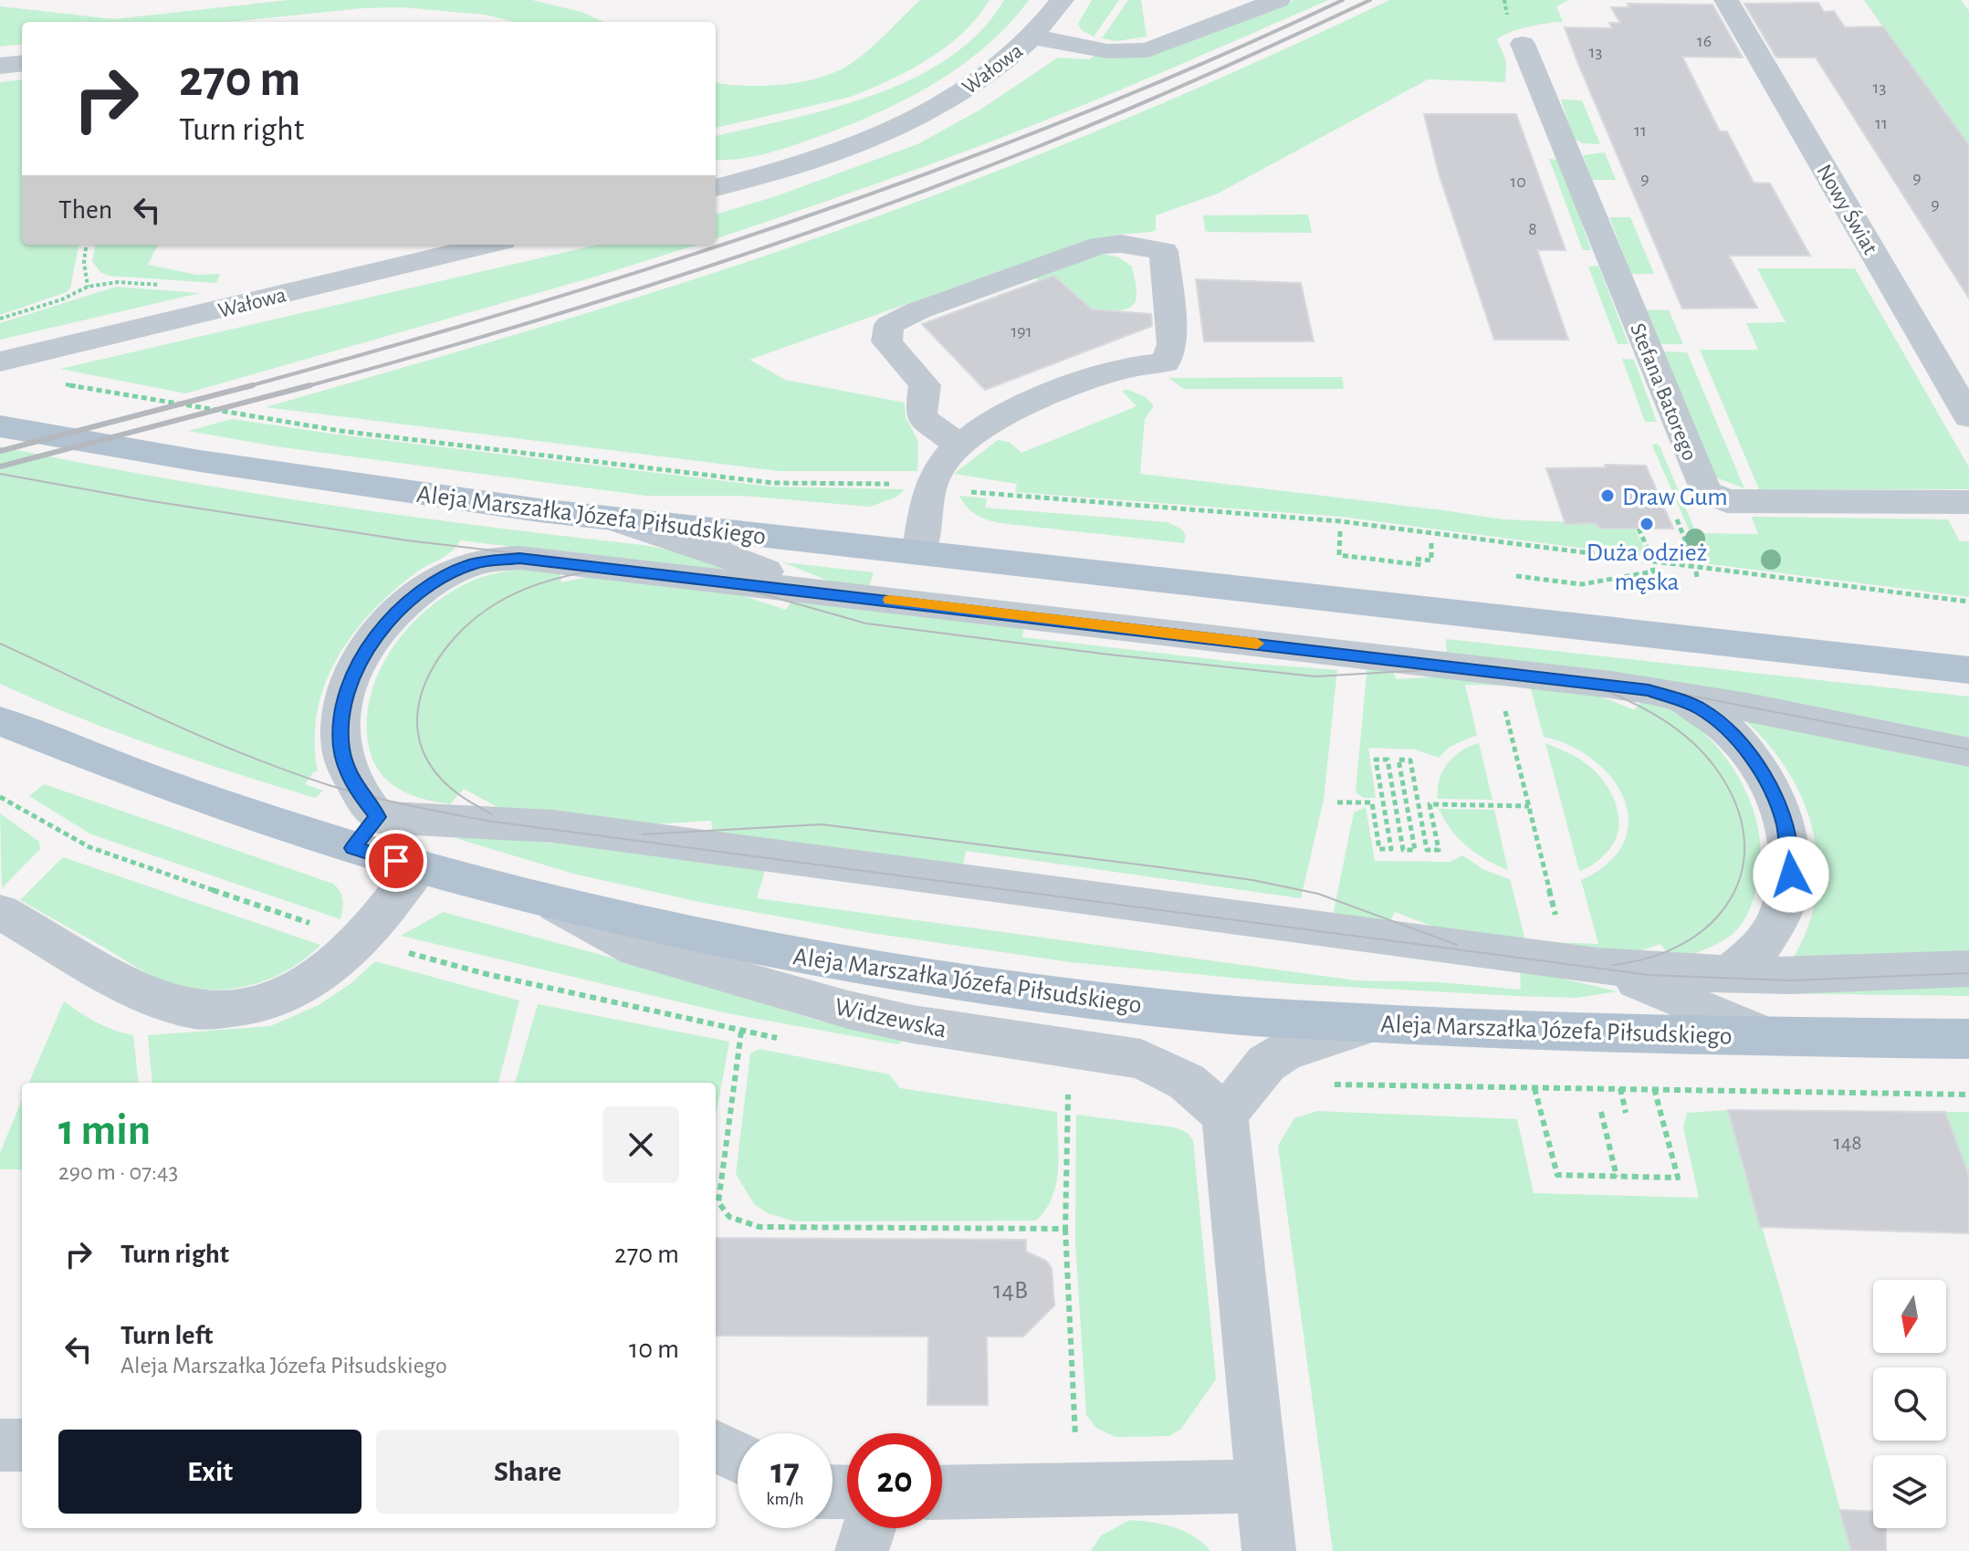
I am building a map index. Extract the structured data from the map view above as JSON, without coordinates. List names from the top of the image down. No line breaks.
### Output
{"streets":{"main road":["Aleja Marszałka Józefa Piłsudskiego"],"street":["Wałowa","Nowy Świat","Stefana Batorego","Widzewska"]},"crossings":[["Aleja Marszałka Józefa Piłsudskiego","Widzewska"]],"places":["Draw Gum","Duża odzież męska"],"house_numbers":["16","13","13","11","11","9","9","10","9","8","191","148","14B"],"north":"bottom","page":{"turn":["270 m","Turn right"],"then":"Then","heading":["1 min","290 m · 07:43"],"list":[{"name":"Turn right","value":"270 m"},{"name":"Turn left","note":"Aleja Marszałka Józefa Piłsudskiego","value":"10 m"}],"buttons":["Exit","Share"],"speed":"17 km/h","limit":"20"}}
